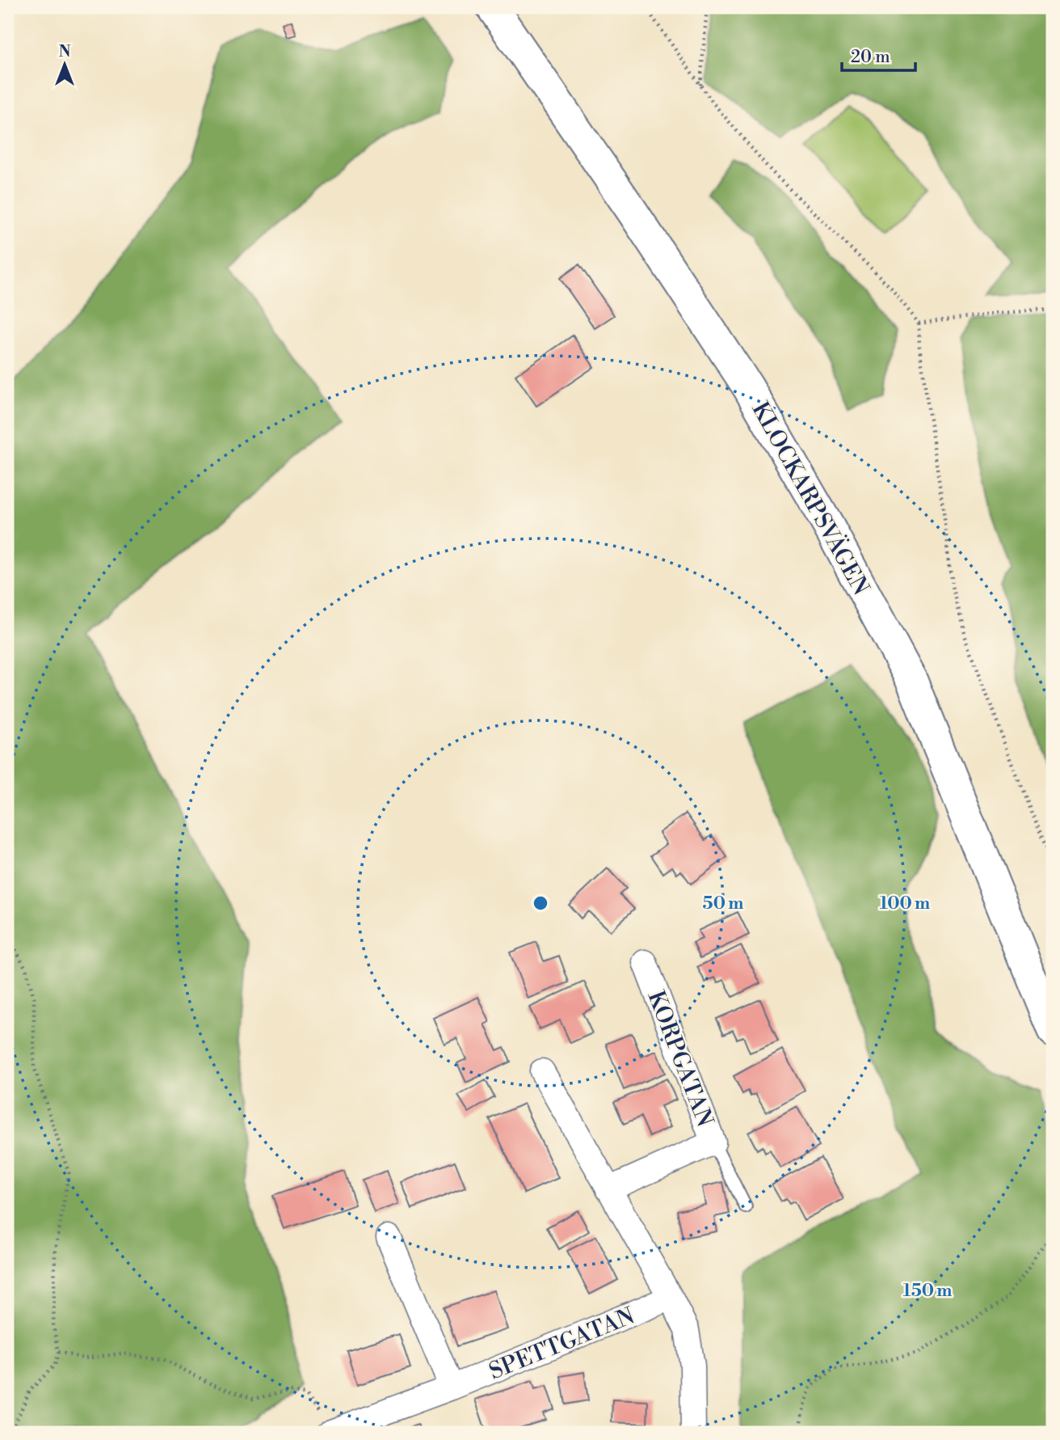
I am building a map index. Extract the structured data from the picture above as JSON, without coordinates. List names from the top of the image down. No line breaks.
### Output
{"streets":{"street":["KLOCKARPSVÄGEN","KORPGATAN","SPETTGATAN"]},"scale_bar":"20 m","north":"top","rings":["50 m","100 m","150 m"]}
